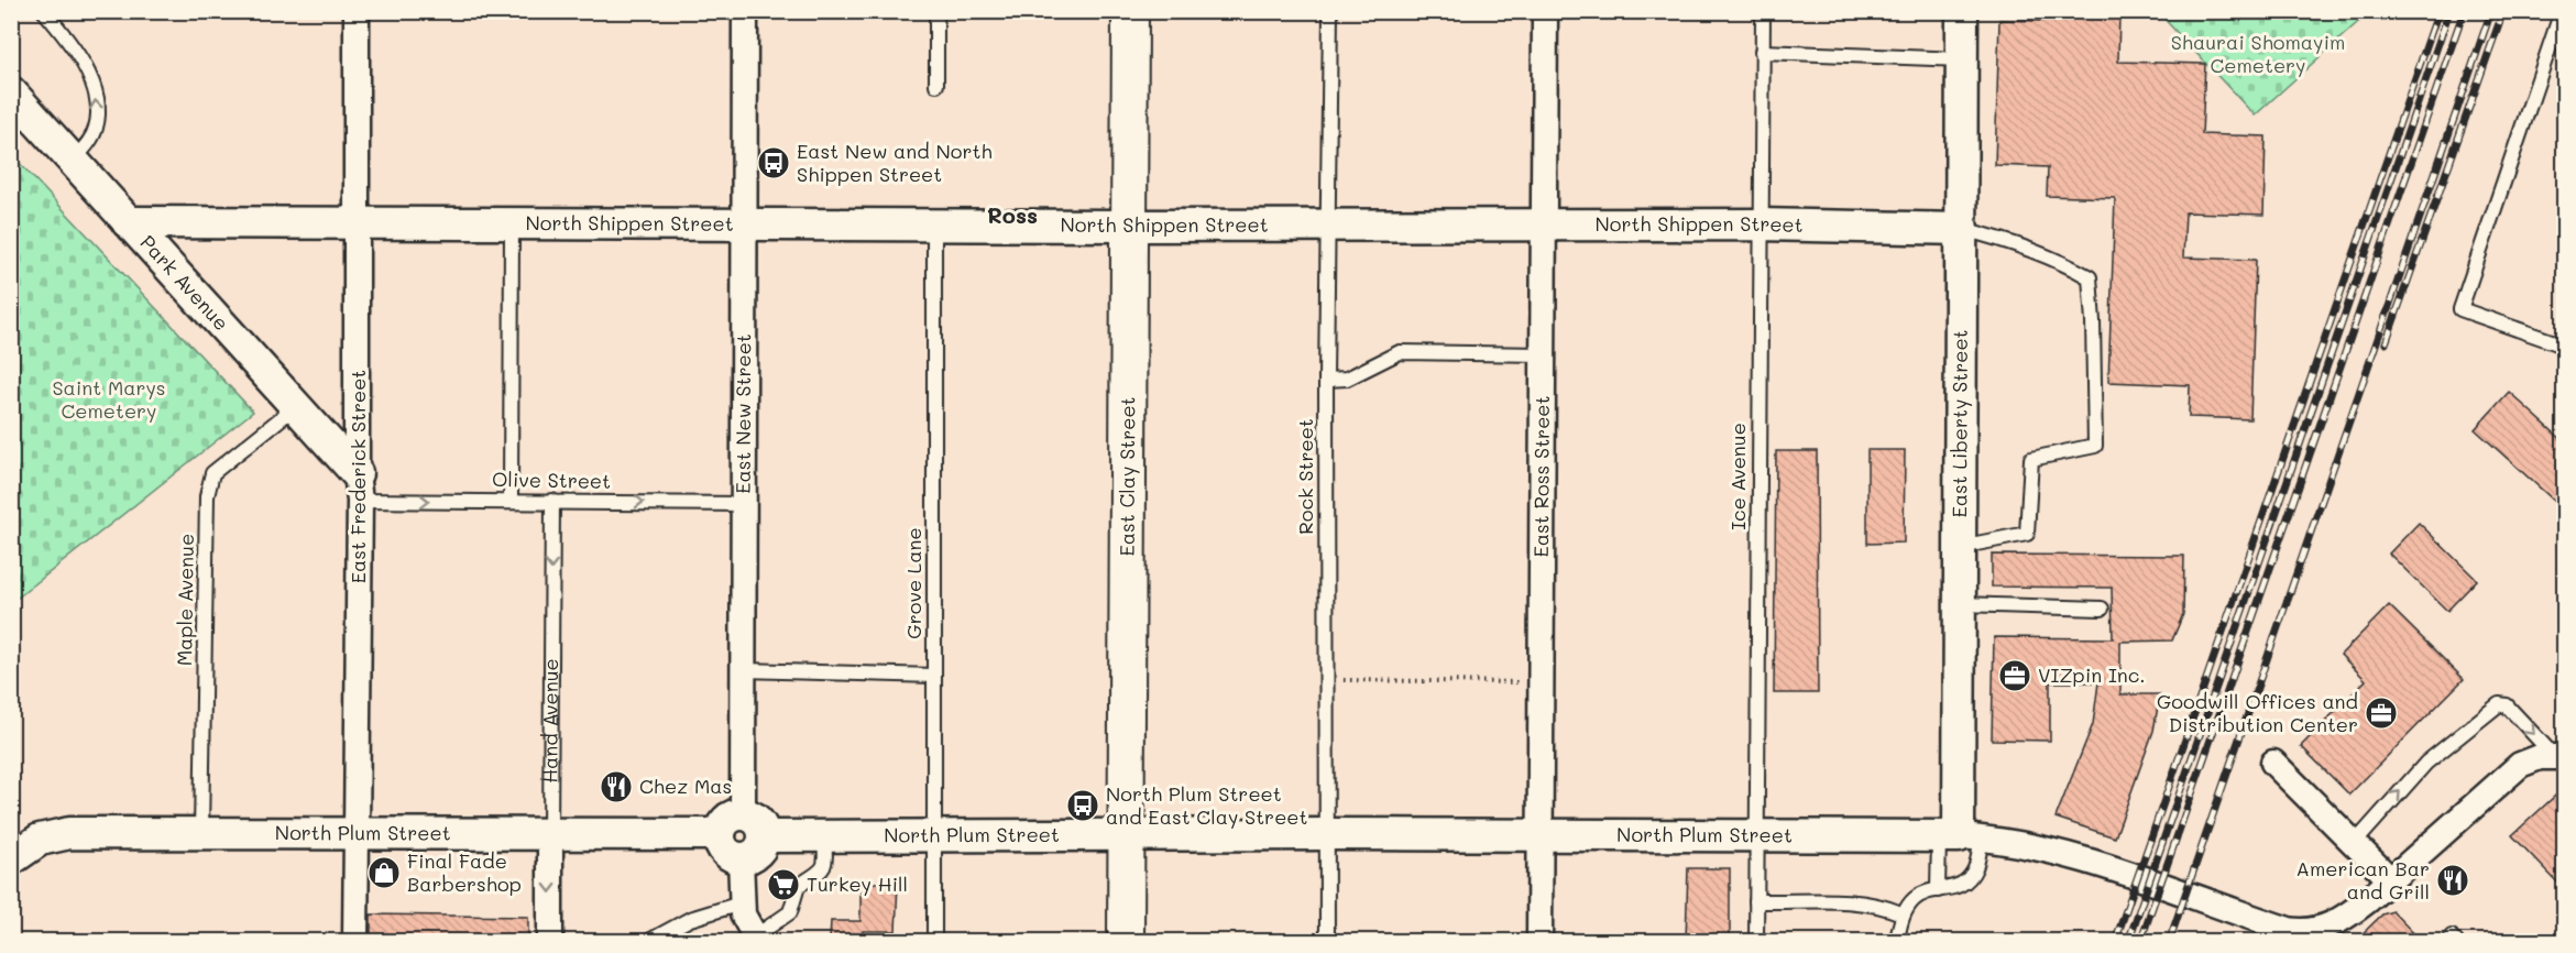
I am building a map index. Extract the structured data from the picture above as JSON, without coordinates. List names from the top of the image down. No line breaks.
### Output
{"streets":{"main road":["East Clay Street"],"street":["North Shippen Street","Park Avenue","East New Street","East Liberty Street","East Frederick Street","East Ross Street","Hand Avenue","North Plum Street"],"lane":["Rock Street","Ice Avenue","Olive Street","Grove Lane","Maple Avenue"]},"crossings":[["North Shippen Street","Park Avenue"],["North Shippen Street","East New Street"],["North Shippen Street","East Liberty Street"],["North Shippen Street","East Frederick Street"],["North Shippen Street","East Clay Street"],["North Shippen Street","Rock Street"],["North Shippen Street","East Ross Street"],["North Shippen Street","Ice Avenue"],["North Shippen Street","Grove Lane"],["Park Avenue","East Frederick Street"],["Park Avenue","Olive Street"],["Park Avenue","Maple Avenue"],["East New Street","Olive Street"],["East New Street","North Plum Street"],["East Liberty Street","North Plum Street"],["East Frederick Street","Olive Street"],["East Frederick Street","North Plum Street"],["East Clay Street","North Plum Street"],["Rock Street","North Plum Street"],["East Ross Street","North Plum Street"],["Ice Avenue","North Plum Street"],["Olive Street","Hand Avenue"],["Grove Lane","North Plum Street"],["Maple Avenue","North Plum Street"],["Hand Avenue","North Plum Street"]],"one_way":["Olive Street","Hand Avenue"],"districts":["Ross"],"parks":["Shaurai Shomayim Cemetery","Saint Marys Cemetery"],"places":{"bus stop":["East New and North Shippen Street","North Plum Street and East Clay Street"],"office":["VIZpin Inc.","Goodwill Offices and Distribution Center"],"restaurant":["Chez Mas","American Bar and Grill"],"shop":["Final Fade Barbershop"],"supermarket":["Turkey Hill"]}}
